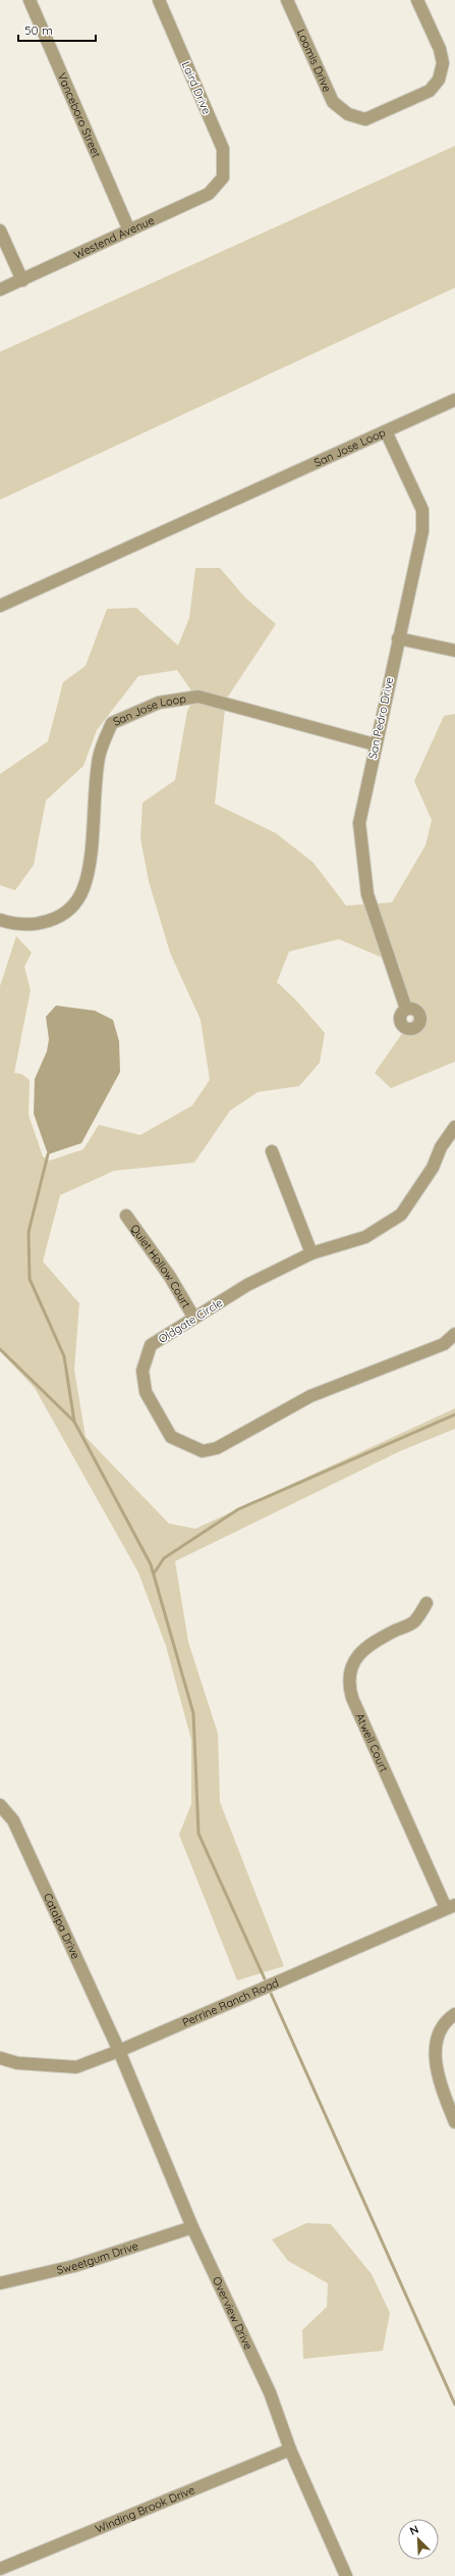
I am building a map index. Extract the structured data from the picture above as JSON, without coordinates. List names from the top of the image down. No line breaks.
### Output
{"streets":{"street":["Loomis Drive","Laird Drive","Vanceboro Street","Westend Avenue","San Jose Loop","San Pedro Drive","Quiet Hollow Court","Oldgate Circle","Atwell Court","Catalpa Drive","Perrine Ranch Road","Sweetgum Drive","Overview Drive","Winding Brook Drive"]},"crossings":[["Laird Drive","Westend Avenue"],["Vanceboro Street","Westend Avenue"],["San Jose Loop","San Pedro Drive"],["Quiet Hollow Court","Oldgate Circle"],["Atwell Court","Perrine Ranch Road"],["Catalpa Drive","Perrine Ranch Road"],["Catalpa Drive","Overview Drive"],["Perrine Ranch Road","Overview Drive"],["Sweetgum Drive","Overview Drive"],["Overview Drive","Winding Brook Drive"]],"scale_bar":"50 m","north":"top left"}
